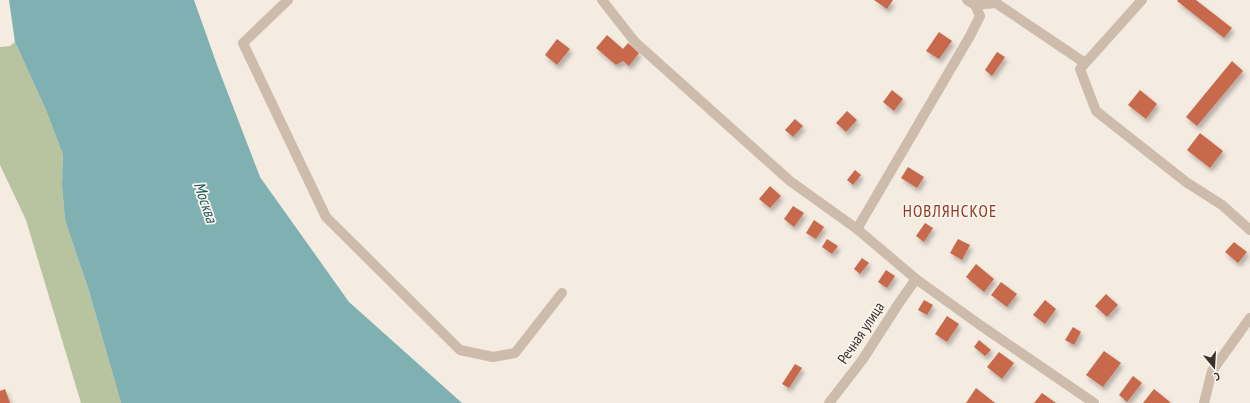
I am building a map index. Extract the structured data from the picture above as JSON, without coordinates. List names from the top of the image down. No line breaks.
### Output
{"streets":{"street":["Речная улица"]},"districts":["НОВЛЯНСКОЕ"],"water":["Москва"],"north":"bottom"}
